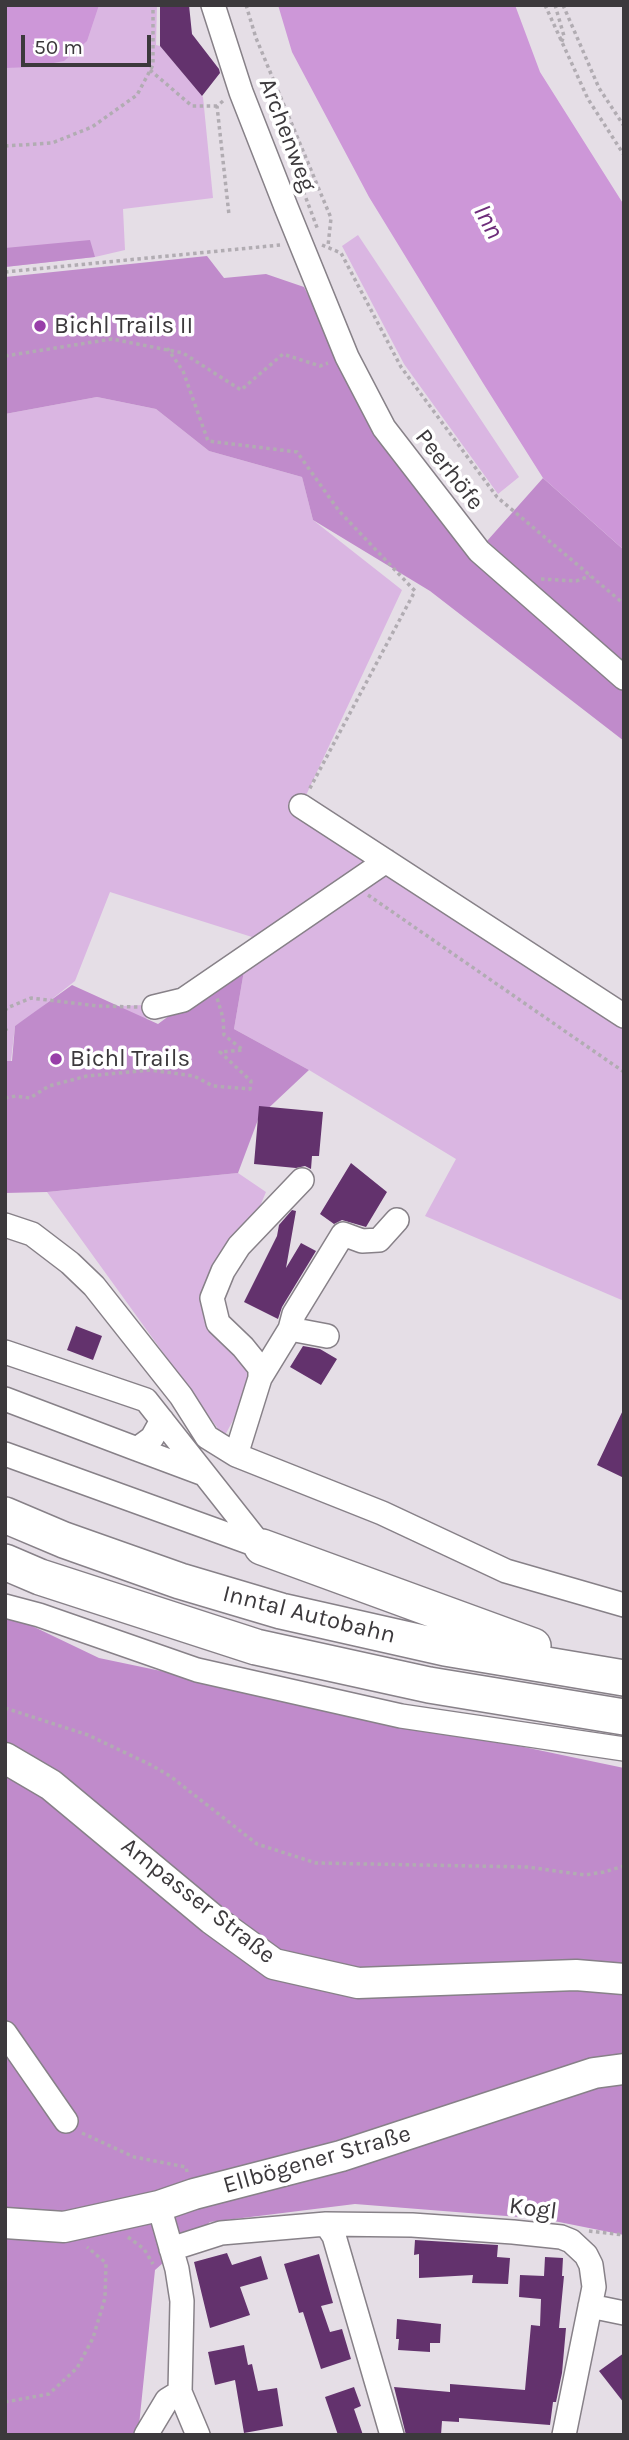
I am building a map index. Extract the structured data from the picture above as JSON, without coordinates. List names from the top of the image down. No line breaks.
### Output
{"streets":{"highway":["Inntal Autobahn"],"main road":["Ampasser Straße","Ellbögener Straße"],"street":["Archenweg","Peerhöfe","Kogl"]},"crossings":[["Archenweg","Peerhöfe"]],"water":["Inn"],"places":["Bichl Trails II","Bichl Trails"],"scale_bar":"50 m"}
